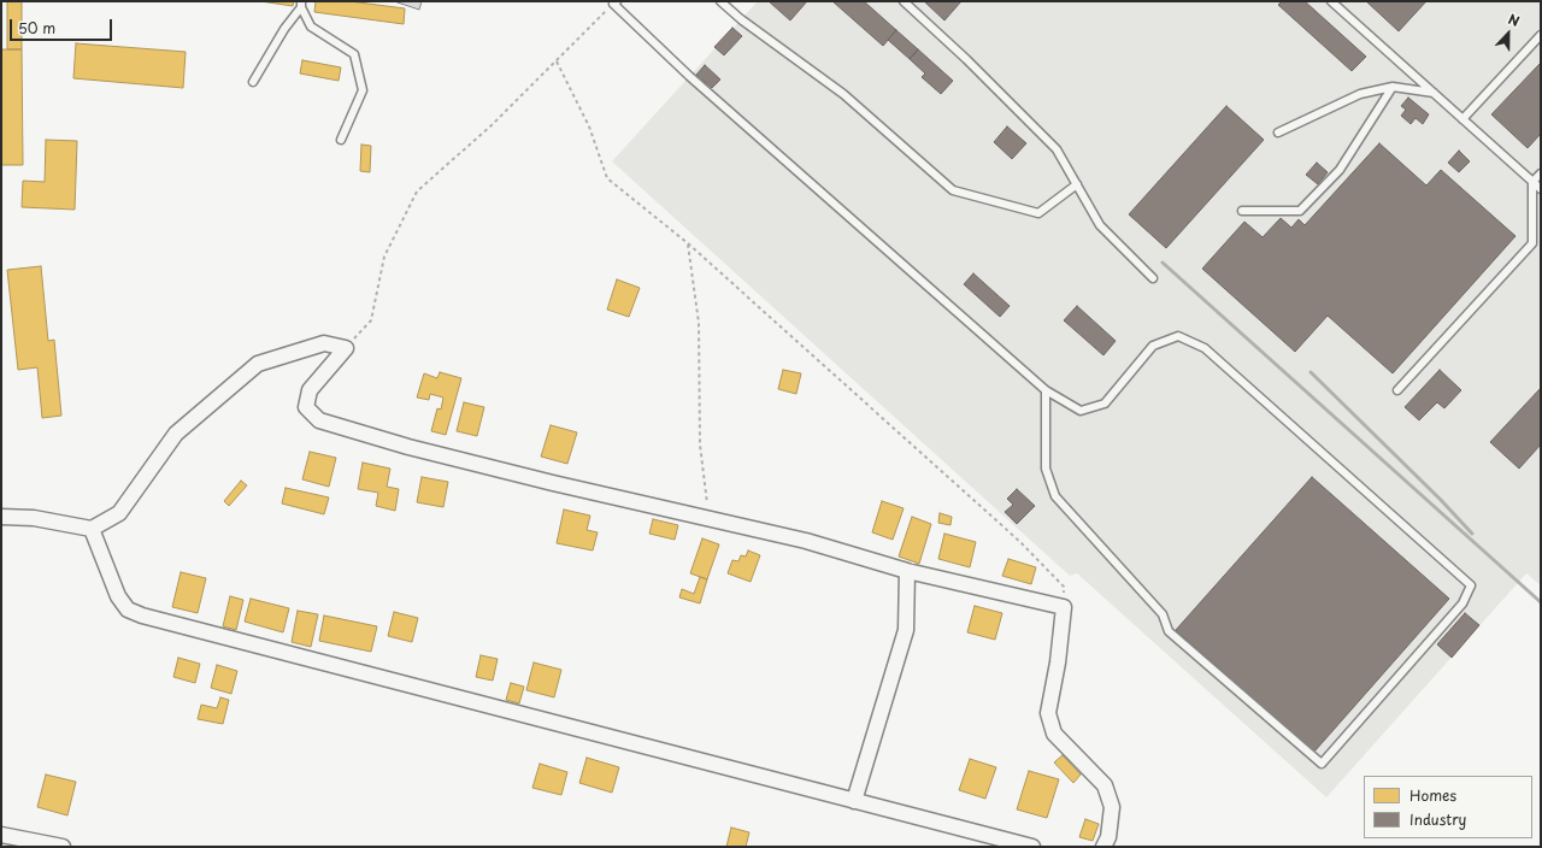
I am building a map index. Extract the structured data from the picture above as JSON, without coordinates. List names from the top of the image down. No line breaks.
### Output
{"legend":["Homes","Industry"],"scale_bar":"50 m","north":"top"}
